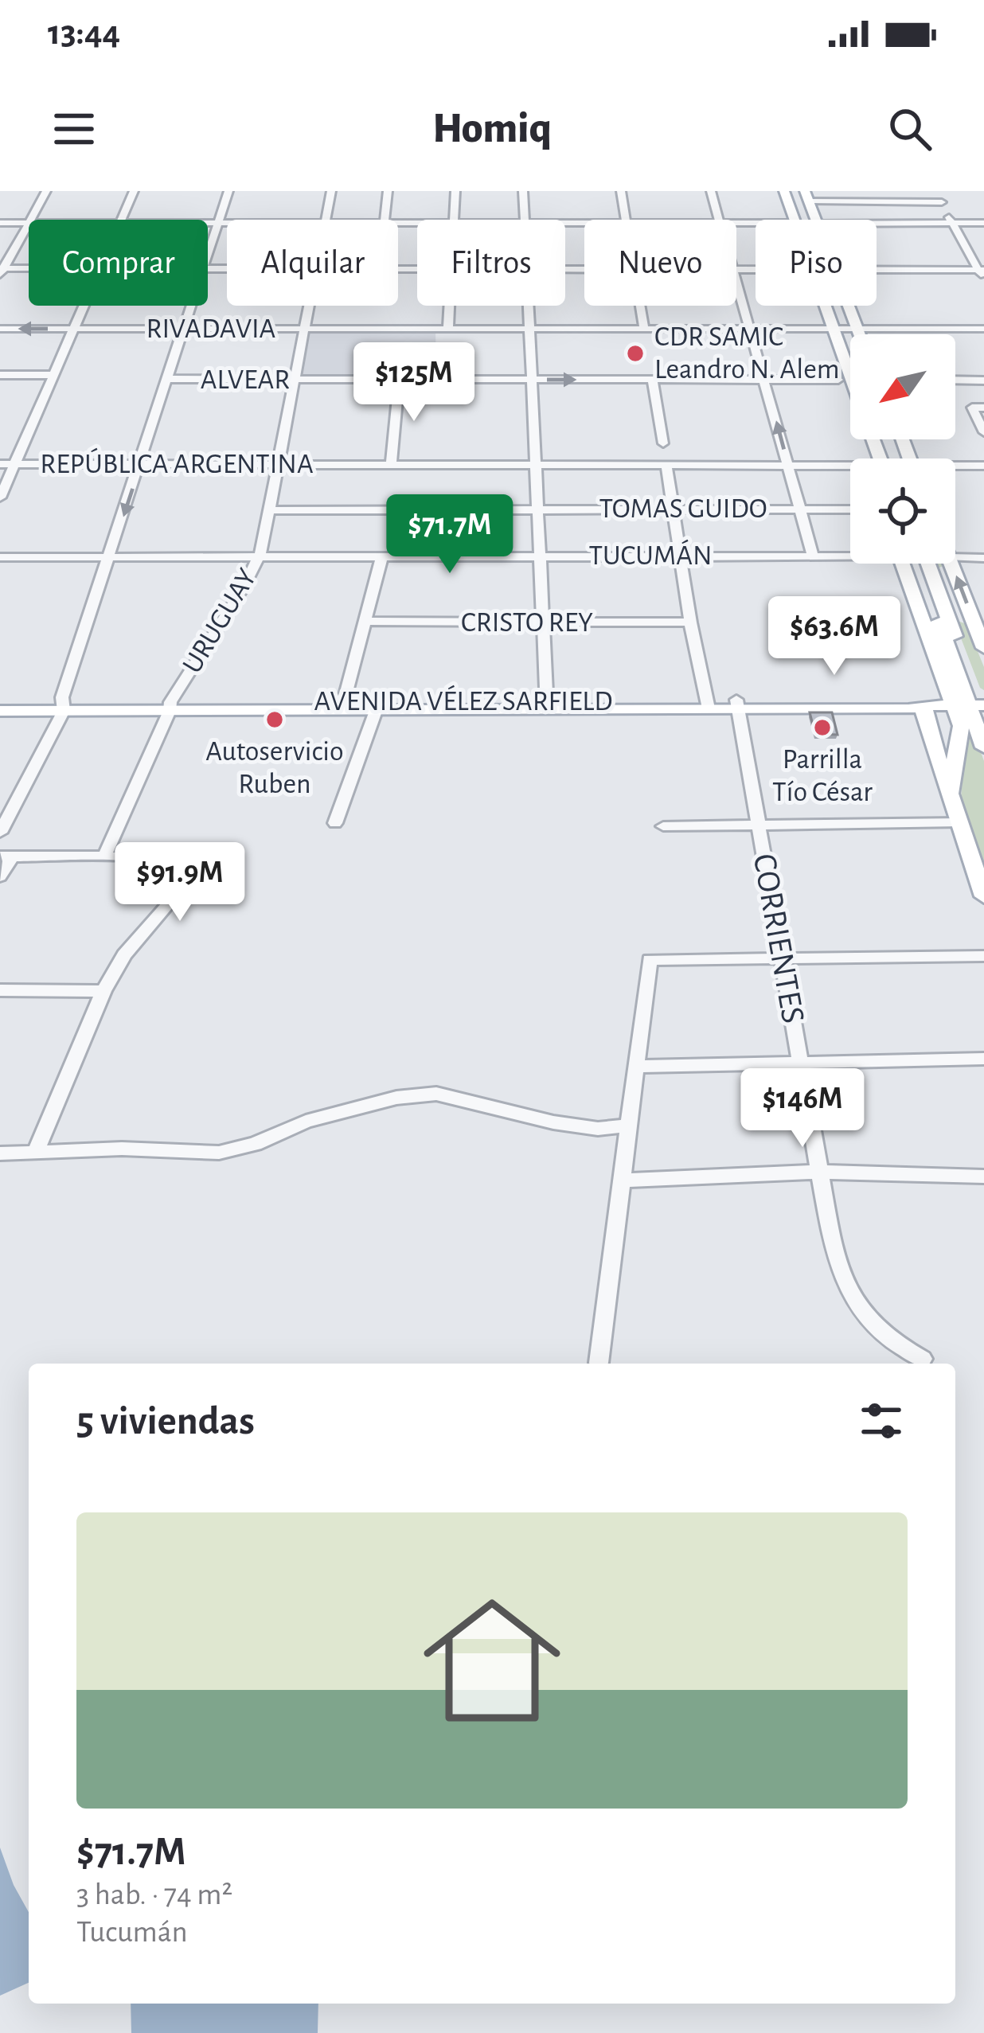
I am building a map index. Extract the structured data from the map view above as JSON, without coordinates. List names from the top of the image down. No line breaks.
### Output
{"streets":{"main road":["AVENIDA VÉLEZ SARFIELD"],"street":["RIVADAVIA","ALVEAR","REPÚBLICA ARGENTINA","TOMAS GUIDO","TUCUMÁN","URUGUAY","CRISTO REY","CORRIENTES"]},"crossings":[["RIVADAVIA","URUGUAY"],["ALVEAR","URUGUAY"],["REPÚBLICA ARGENTINA","URUGUAY"],["TOMAS GUIDO","URUGUAY"],["TUCUMÁN","URUGUAY"],["URUGUAY","AVENIDA VÉLEZ SARFIELD"],["AVENIDA VÉLEZ SARFIELD","CORRIENTES"]],"places":["CDR SAMIC Leandro N. Alem","Autoservicio Ruben","Parrilla Tío César"],"north":"bottom left","page":{"status":"13:44","header":"Homiq","chip":["Comprar","Alquilar","Filtros","Nuevo","Piso"],"price":["$125M","$71.7M","$63.6M","$91.9M","$146M"],"heading":"5 viviendas","list":[{"name":"$71.7M","note":"3 hab. · 74 m² · Tucumán"}]}}
